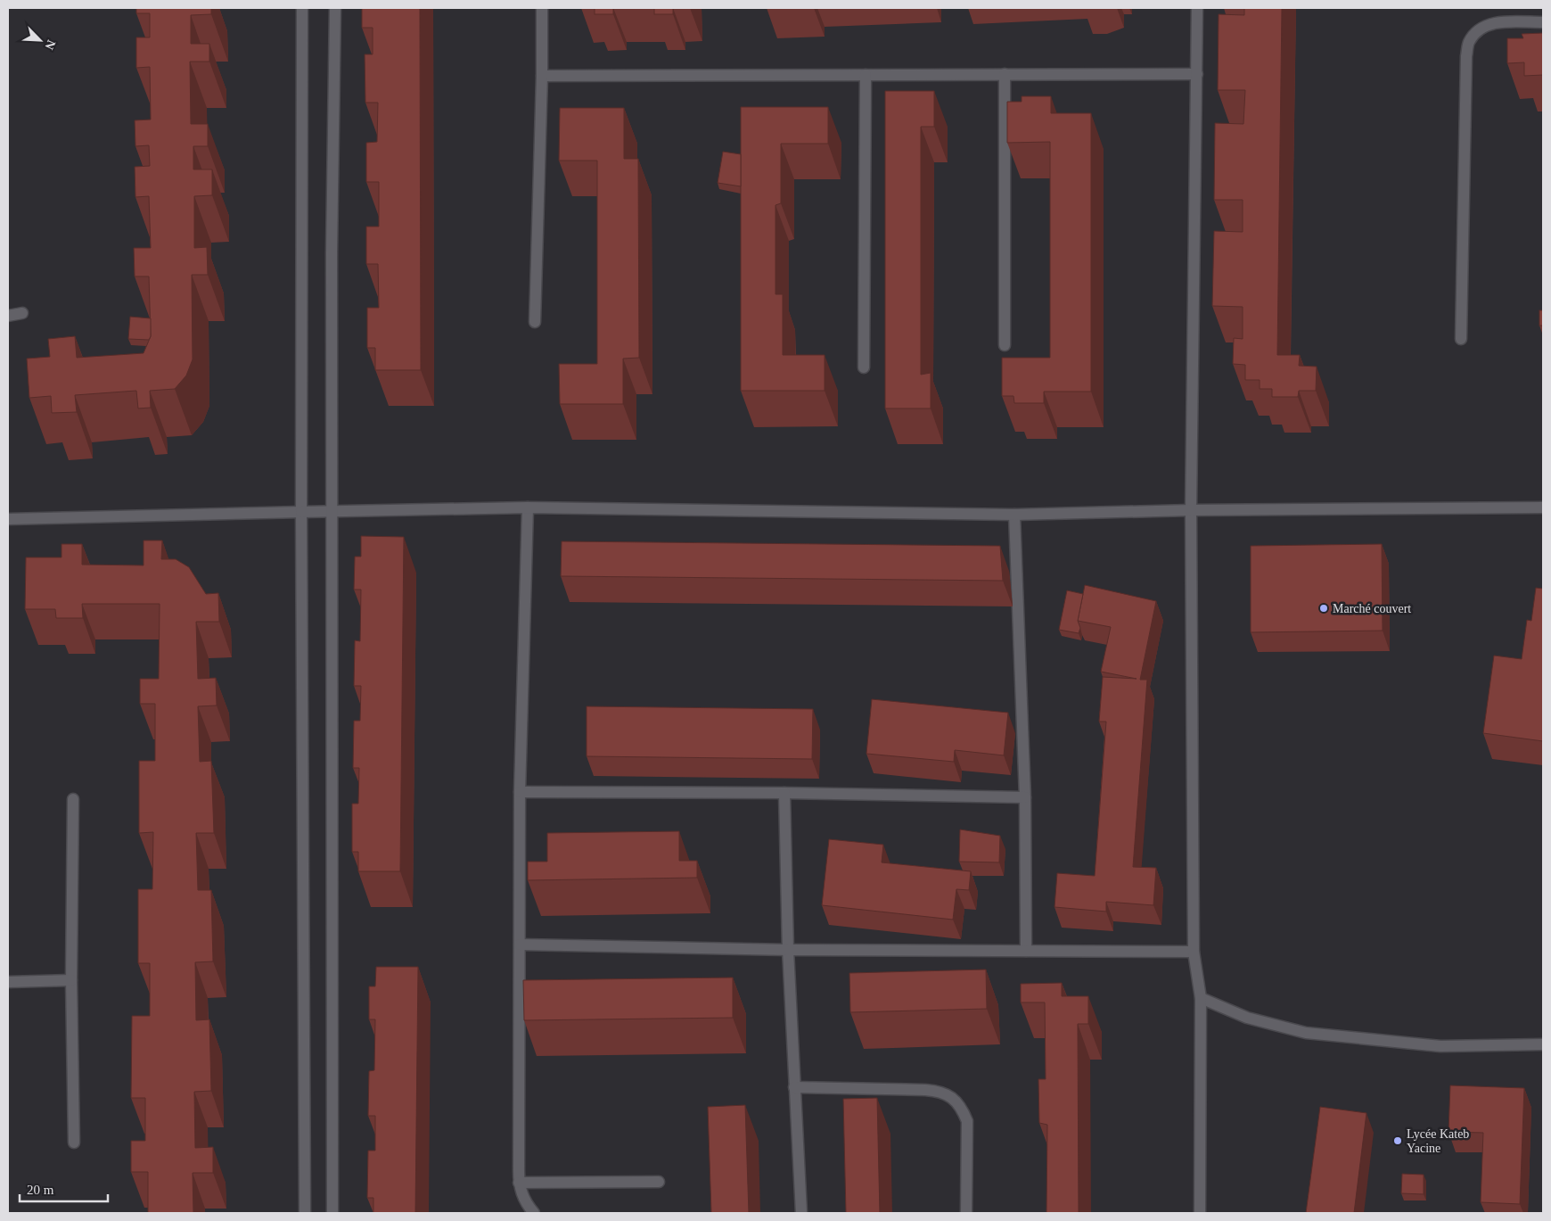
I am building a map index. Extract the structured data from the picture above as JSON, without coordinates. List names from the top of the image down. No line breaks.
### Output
{"places":["Marché couvert","Lycée Kateb Yacine"],"scale_bar":"20 m","north":"bottom right"}
